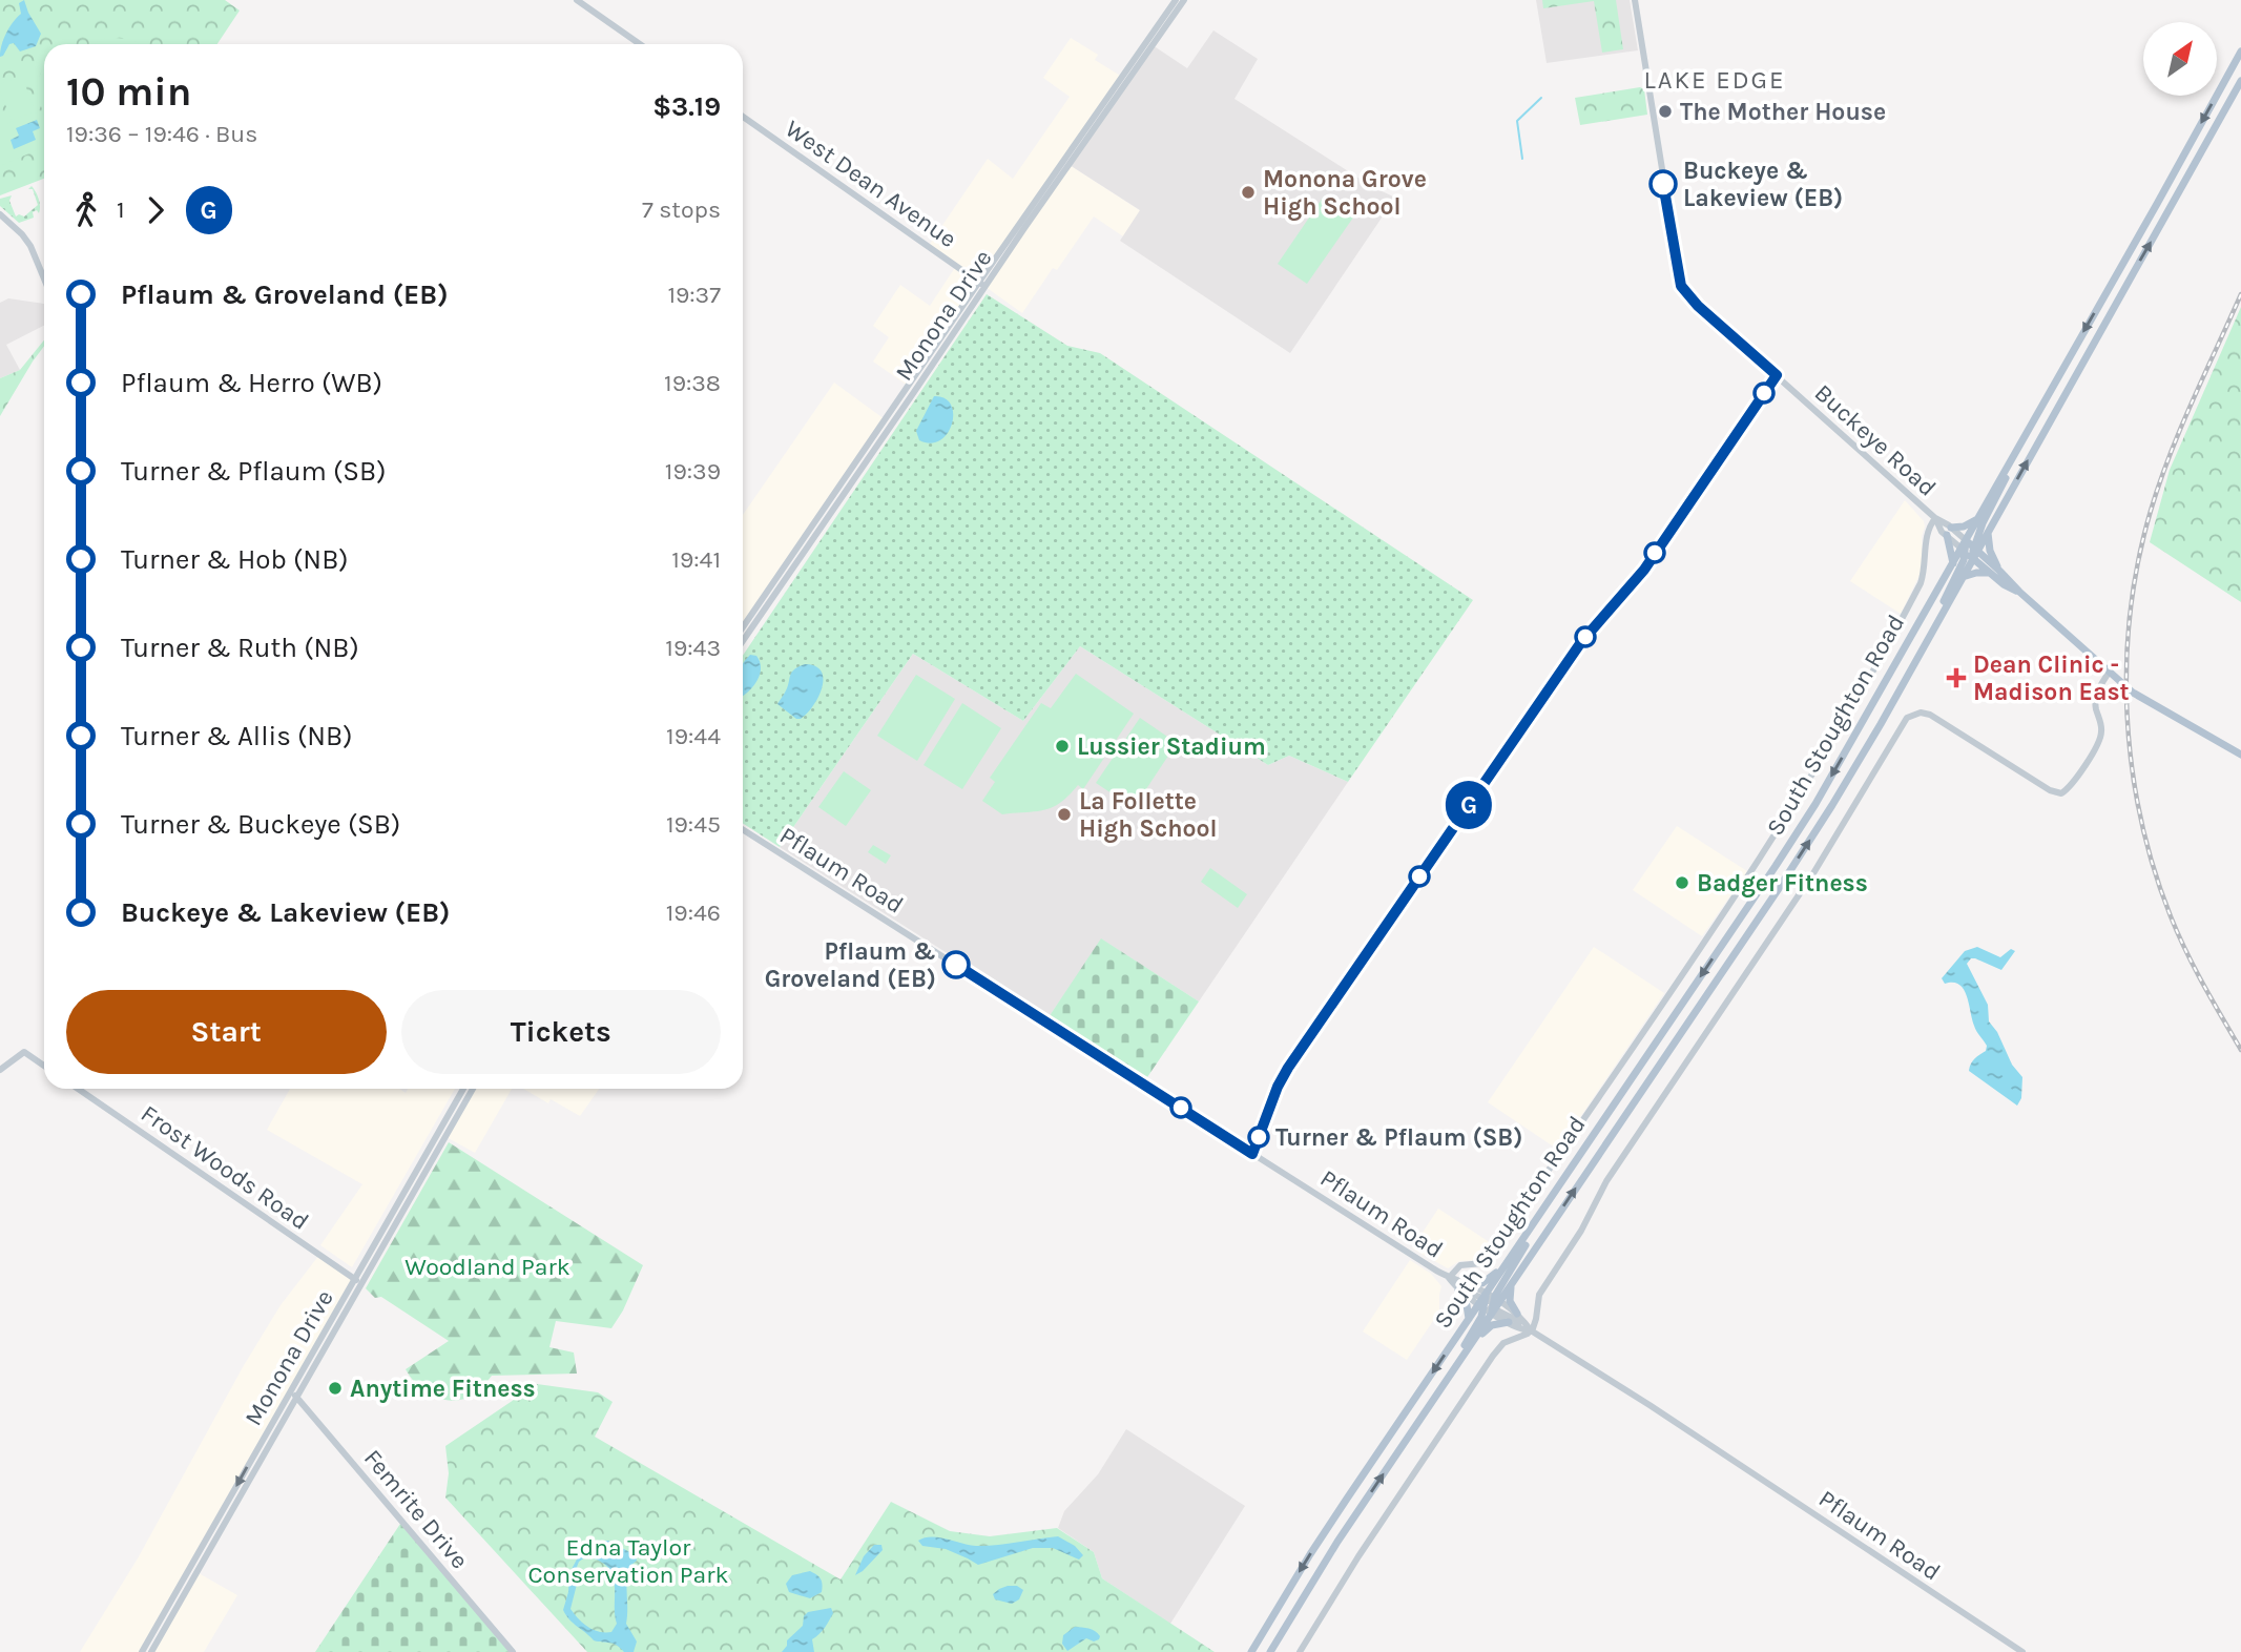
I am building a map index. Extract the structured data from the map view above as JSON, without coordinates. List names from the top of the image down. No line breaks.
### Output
{"streets":{"main road":["South Stoughton Road"],"street":["West Dean Avenue","Monona Drive","Buckeye Road","Pflaum Road","Frost Woods Road","Femrite Drive"]},"crossings":[["West Dean Avenue","Monona Drive"],["Monona Drive","Frost Woods Road"],["Monona Drive","Femrite Drive"],["Buckeye Road","South Stoughton Road"],["South Stoughton Road","Pflaum Road"]],"districts":["LAKE EDGE"],"parks":["Woodland Park","Edna Taylor Conservation Park"],"places":{"other":["The Mother House","Buckeye & Lakeview (EB)","Monona Grove High School","Lussier Stadium","La Follette High School","Badger Fitness","Pflaum & Groveland (EB)","Turner & Pflaum (SB)","Anytime Fitness"],"health":["Dean Clinic - Madison East"]},"lines":["bus line G"],"north":"top right","page":{"on_map":"G","heading":["10 min","19:36 – 19:46 · Bus","$3.19"],"legs":["1","G","7 stops"],"list":[{"name":"Pflaum & Groveland (EB)","value":"19:37"},{"name":"Pflaum & Herro (WB)","value":"19:38"},{"name":"Turner & Pflaum (SB)","value":"19:39"},{"name":"Turner & Hob (NB)","value":"19:41"},{"name":"Turner & Ruth (NB)","value":"19:43"},{"name":"Turner & Allis (NB)","value":"19:44"},{"name":"Turner & Buckeye (SB)","value":"19:45"},{"name":"Buckeye & Lakeview (EB)","value":"19:46"}],"buttons":["Start","Tickets"]}}
